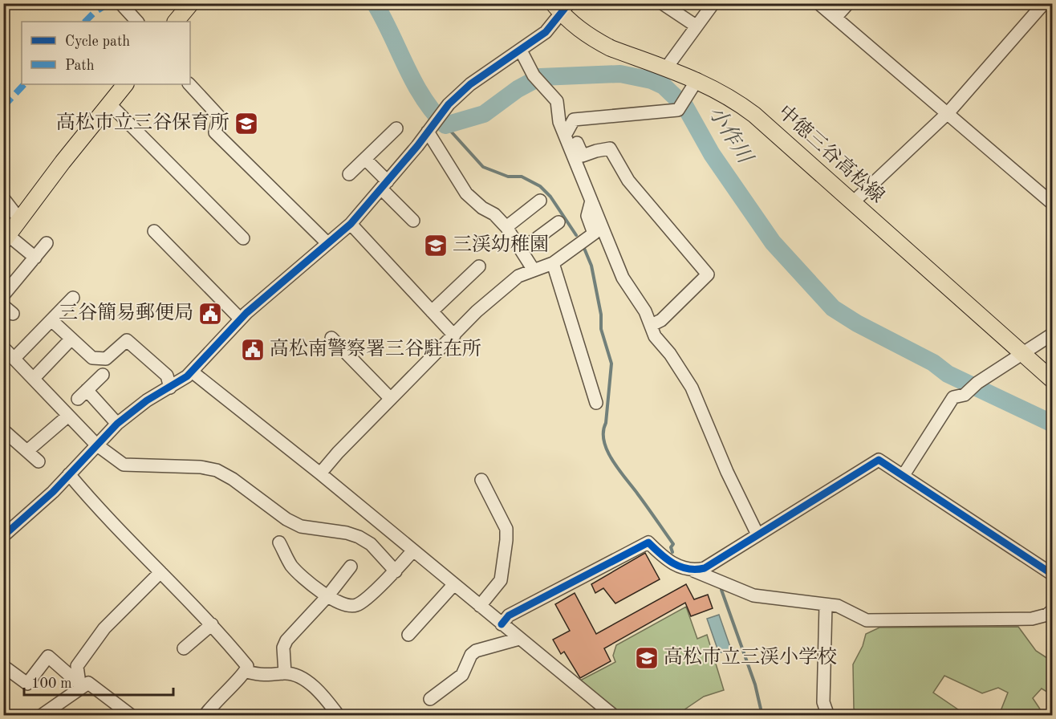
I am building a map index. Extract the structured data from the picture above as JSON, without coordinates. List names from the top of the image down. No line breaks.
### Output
{"streets":{"main road":["中徳三谷高松線"]},"water":["小作川"],"places":{"school or university":["高松市立三谷保育所","三渓幼稚園","高松市立三渓小学校"],"public building":["三谷簡易郵便局","高松南警察署三谷駐在所"]},"legend":["Cycle path","Path"],"scale_bar":"100 m"}
